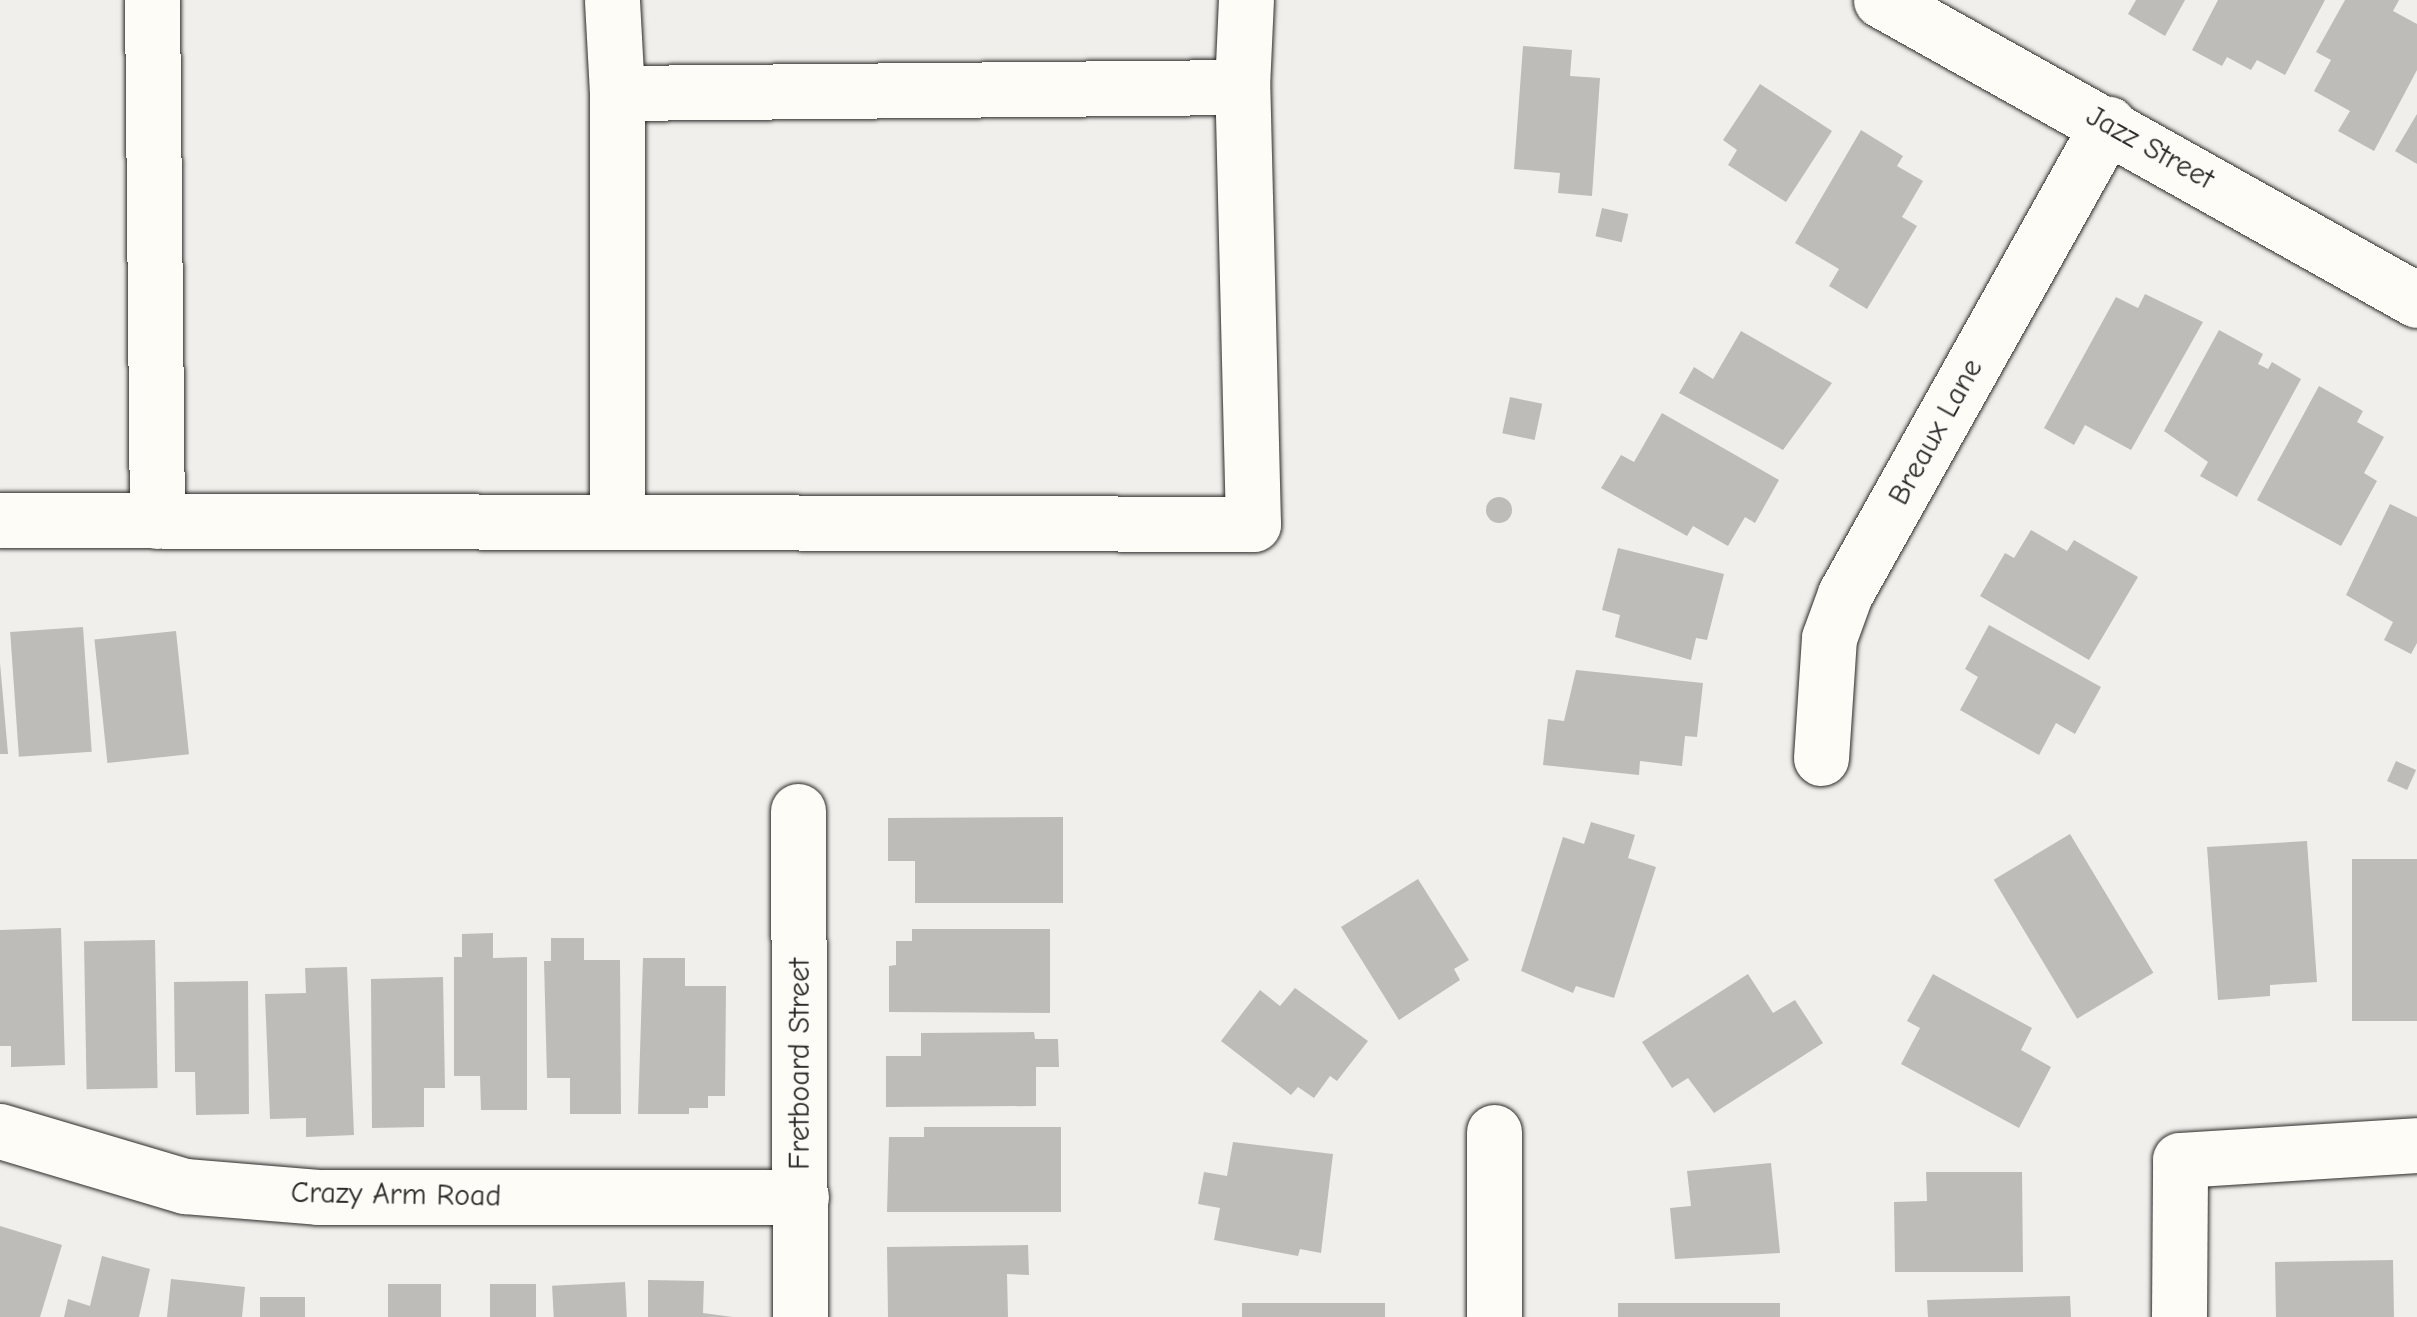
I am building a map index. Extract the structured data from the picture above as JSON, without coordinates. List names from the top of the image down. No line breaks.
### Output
{"streets":{"street":["Jazz Street","Breaux Lane","Fretboard Street","Crazy Arm Road"]},"crossings":[["Jazz Street","Breaux Lane"],["Fretboard Street","Crazy Arm Road"]]}
